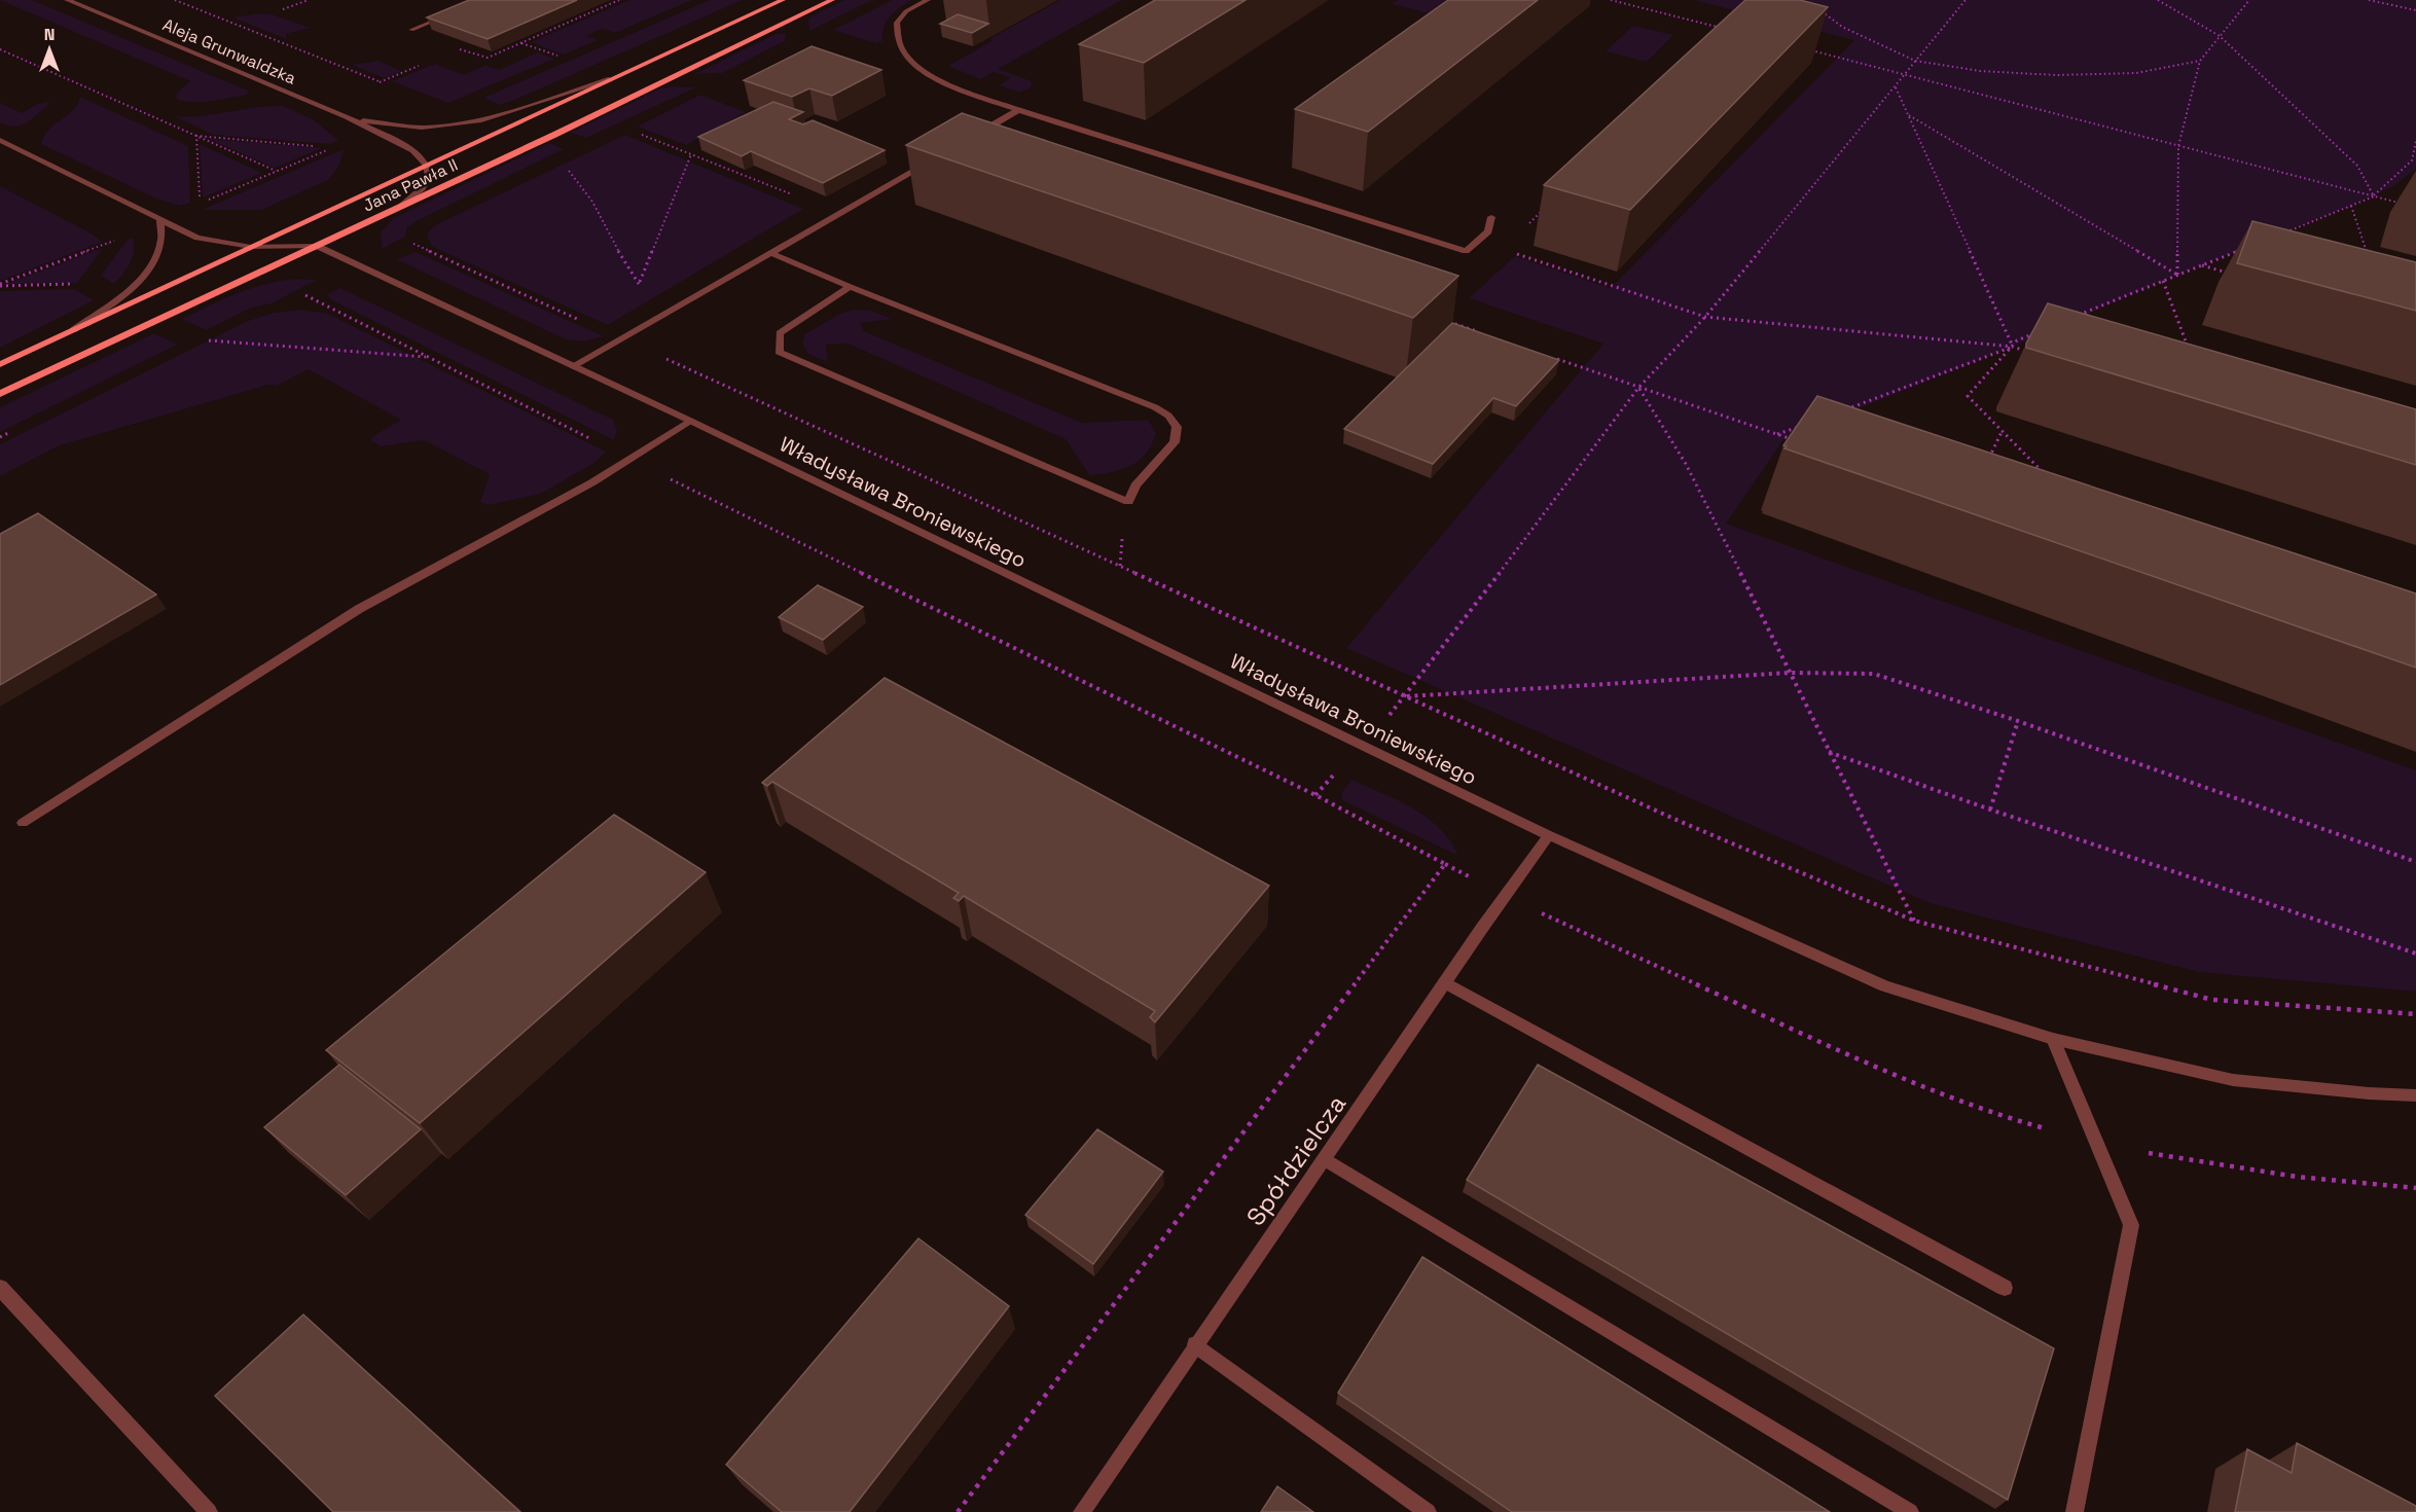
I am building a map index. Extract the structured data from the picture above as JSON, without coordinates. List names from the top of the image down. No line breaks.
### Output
{"streets":{"main road":["Jana Pawła II"],"street":["Aleja Grunwaldzka","Władysława Broniewskiego","Spółdzielcza"]},"crossings":[["Aleja Grunwaldzka","Jana Pawła II"],["Jana Pawła II","Władysława Broniewskiego"],["Władysława Broniewskiego","Spółdzielcza"]],"north":"top"}
